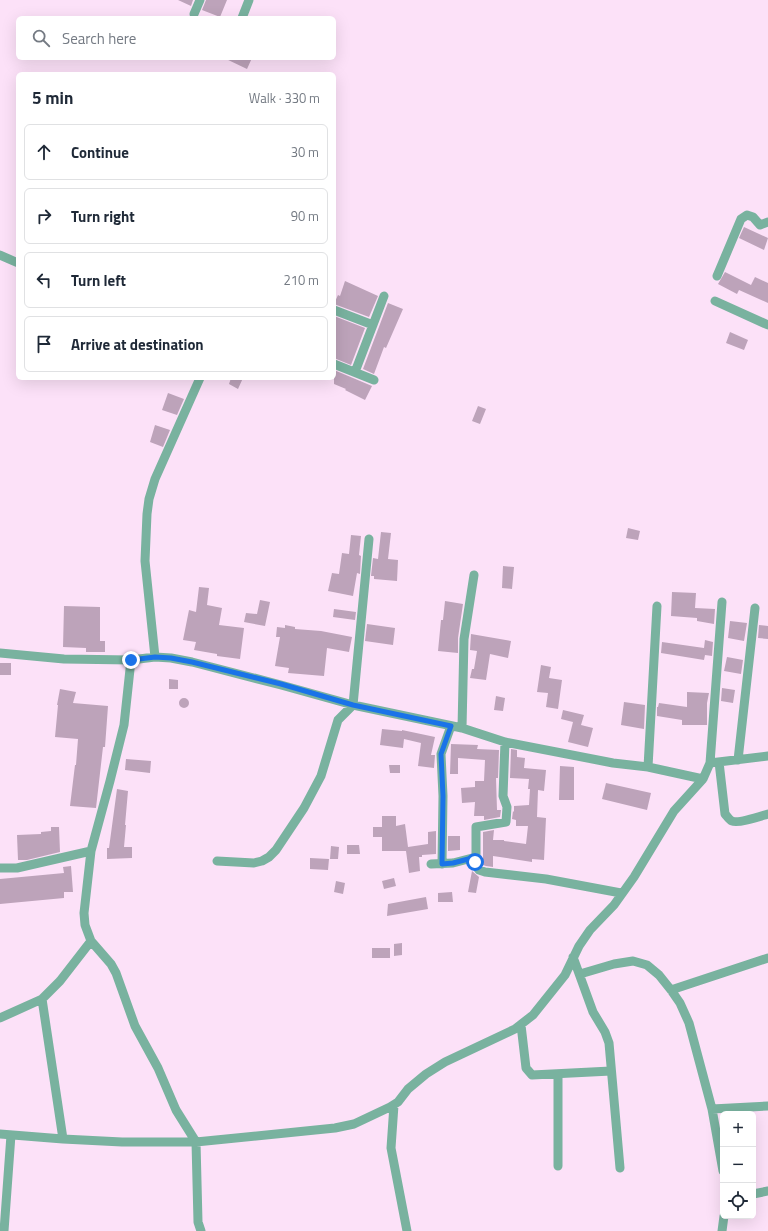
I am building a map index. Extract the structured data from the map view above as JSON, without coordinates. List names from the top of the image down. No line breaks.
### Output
{"page":{"search":"Search here","heading":["5 min","Walk · 330 m"],"list":[["Continue","30 m"],["Turn right","90 m"],["Turn left","210 m"],"Arrive at destination"],"map_buttons":["+","−"]}}
